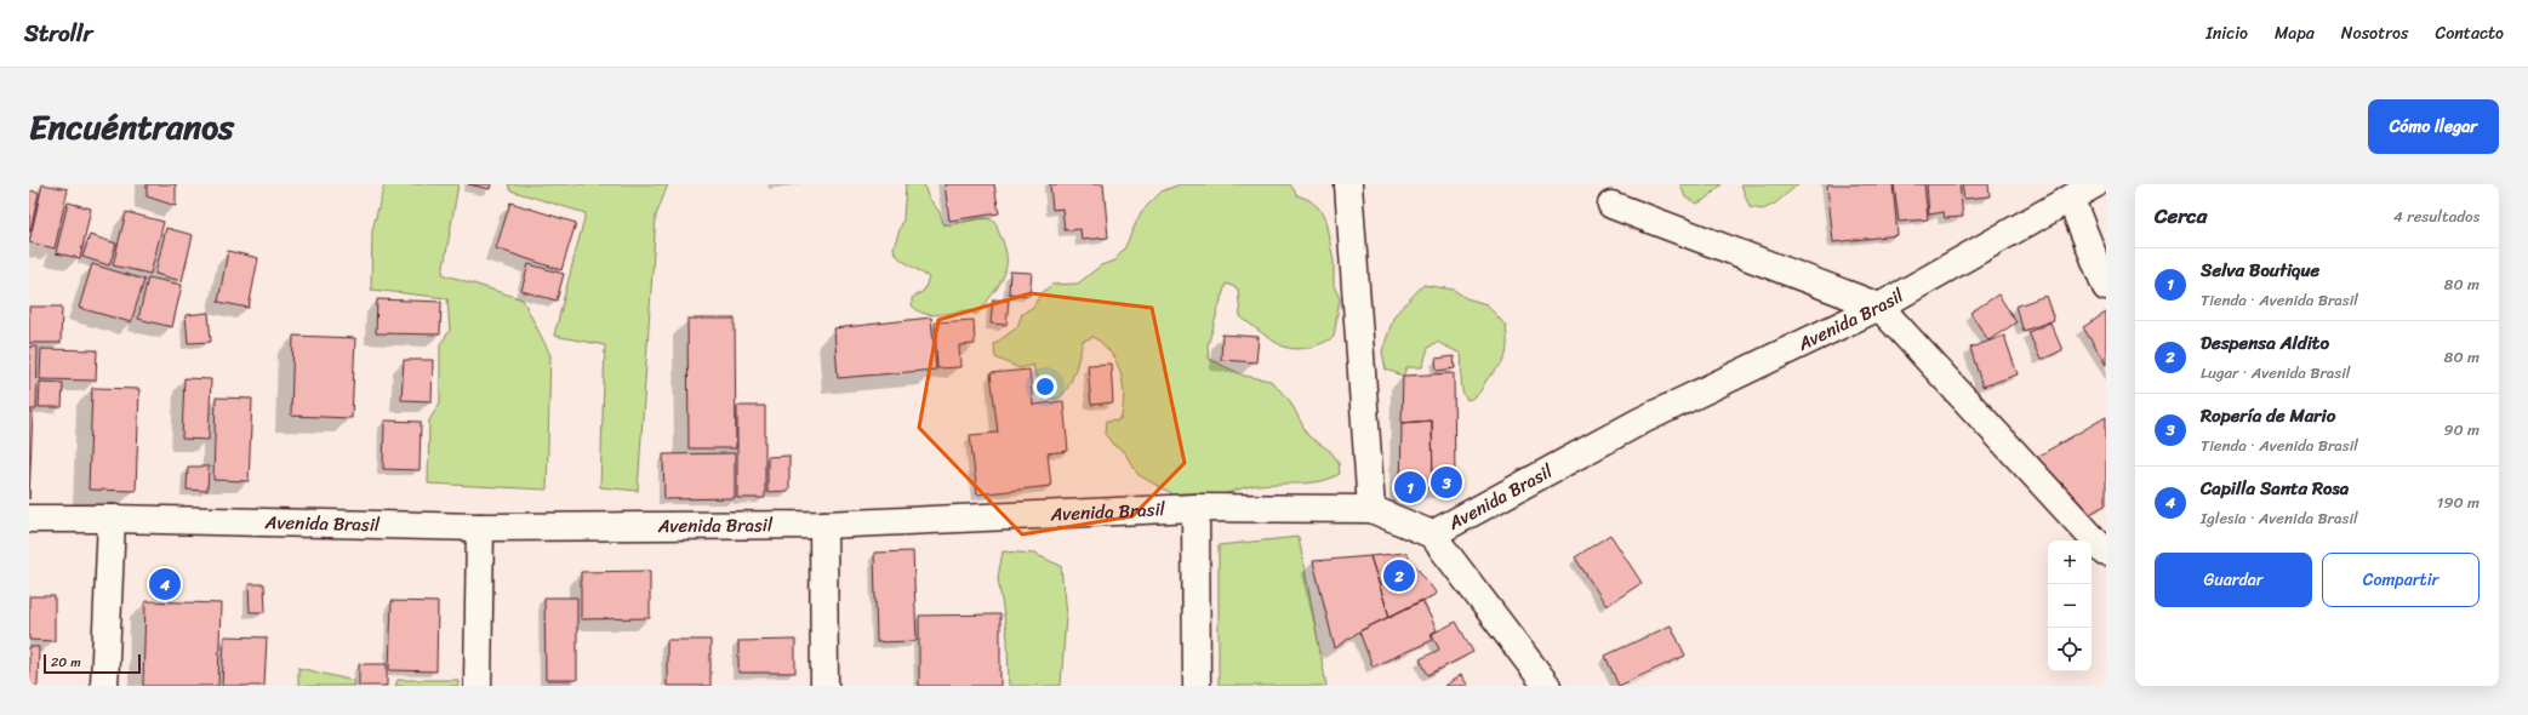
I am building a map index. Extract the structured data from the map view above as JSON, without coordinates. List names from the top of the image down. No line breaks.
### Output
{"streets":{"street":["Avenida Brasil"]},"scale_bar":"20 m","page":{"header":"Strollr","nav":["Inicio","Mapa","Nosotros","Contacto"],"title":"Encuéntranos","buttons":["Cómo llegar",["Guardar","Compartir"]],"heading":["Cerca","4 resultados"],"list":[{"mark":"1","name":"Selva Boutique","note":"Tienda · Avenida Brasil","value":"80 m"},{"mark":"2","name":"Despensa Aldito","note":"Lugar · Avenida Brasil","value":"80 m"},{"mark":"3","name":"Ropería de Mario","note":"Tienda · Avenida Brasil","value":"90 m"},{"mark":"4","name":"Capilla Santa Rosa","note":"Iglesia · Avenida Brasil","value":"190 m"}],"pins":["3","1","2","4"],"map_buttons":["+","−"],"scale":"20 m"}}
